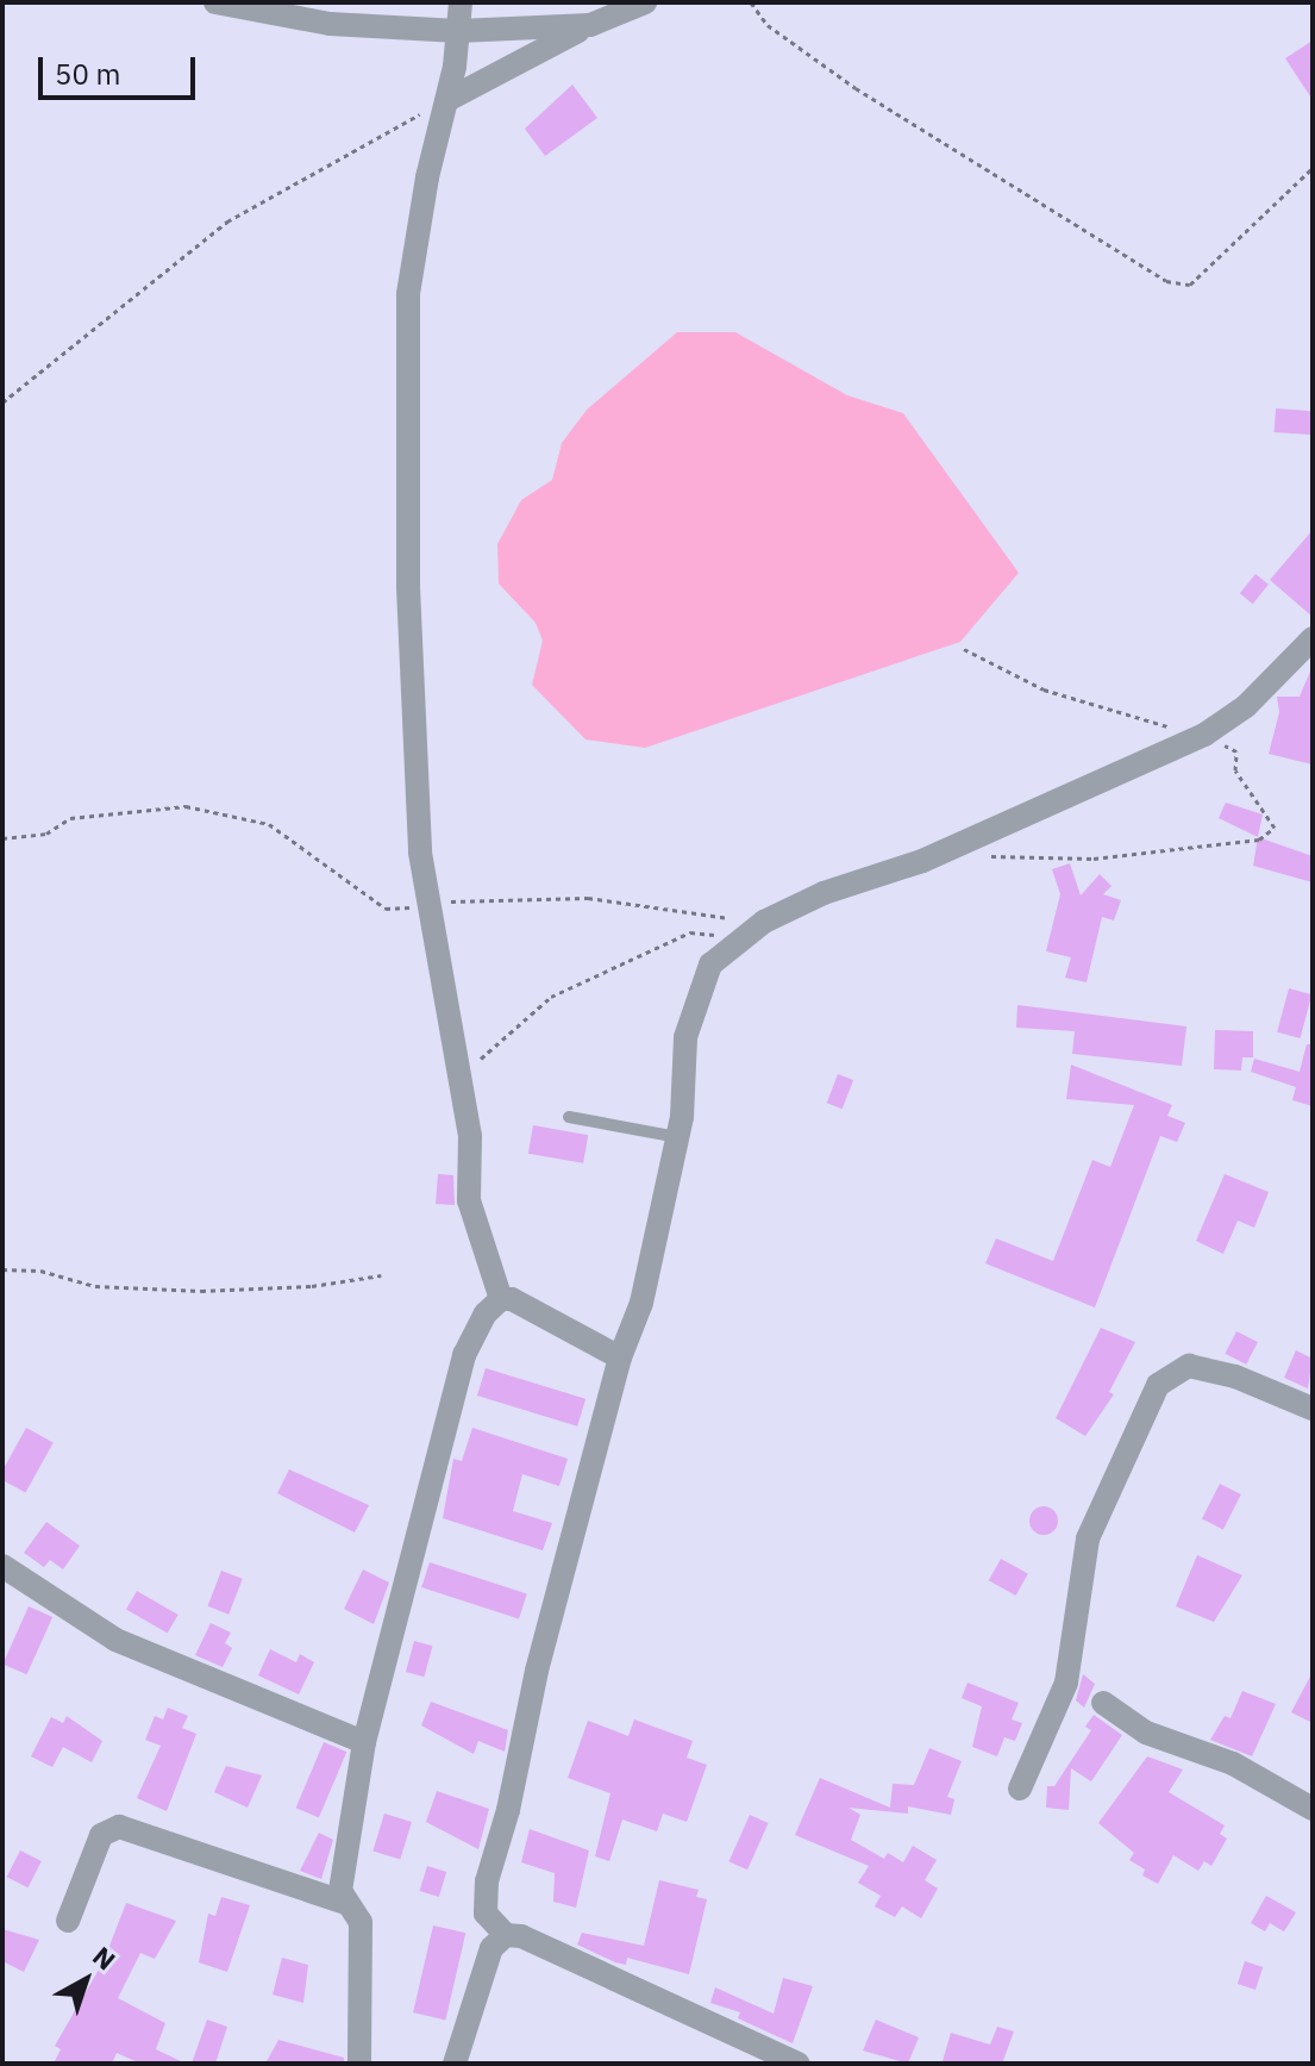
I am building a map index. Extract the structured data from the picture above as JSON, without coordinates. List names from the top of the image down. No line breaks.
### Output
{"scale_bar":"50 m","north":"top right"}
